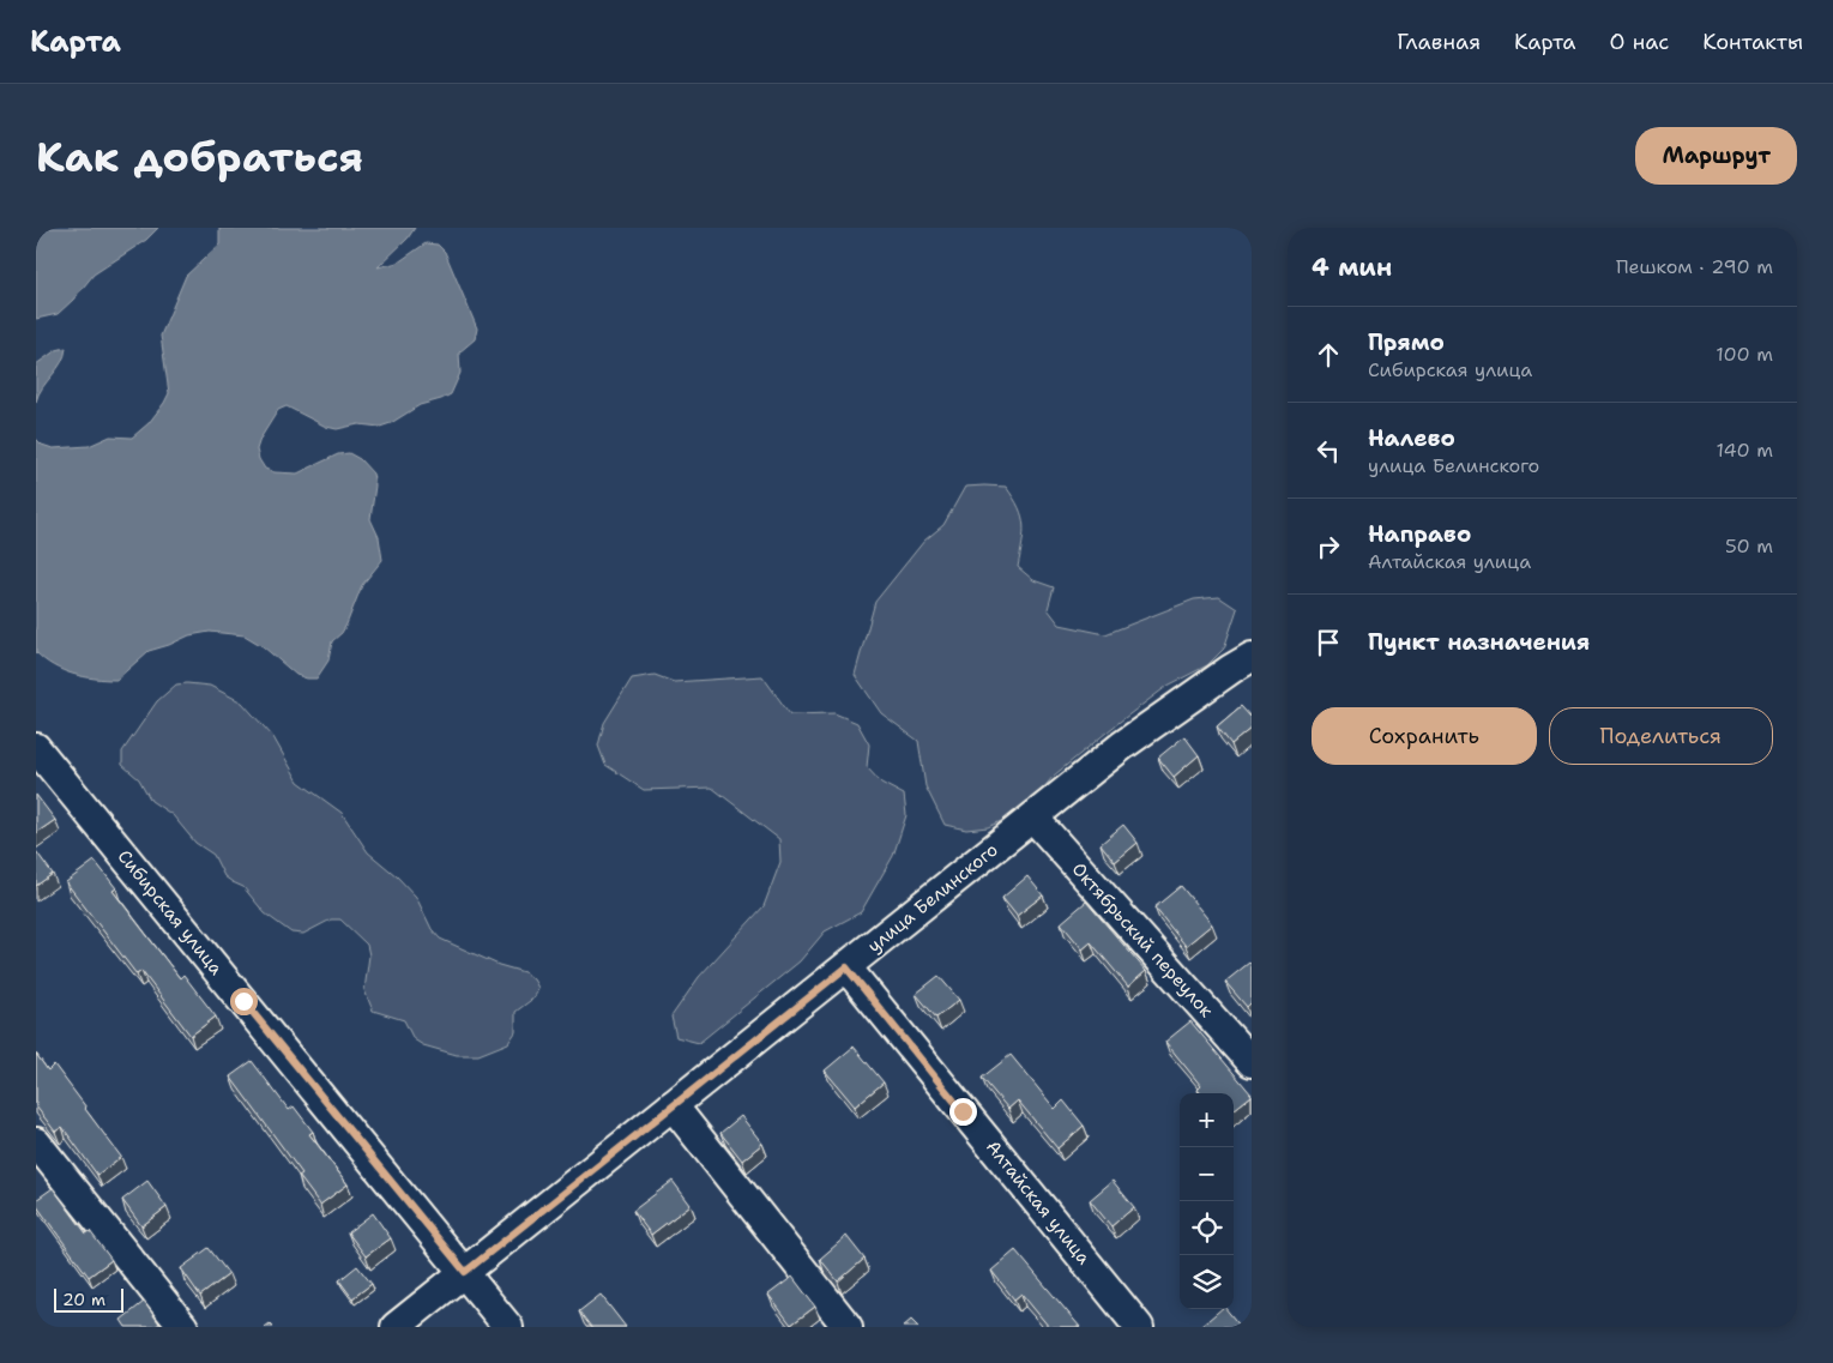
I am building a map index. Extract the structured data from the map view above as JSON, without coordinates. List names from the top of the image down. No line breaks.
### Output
{"streets":{"street":["улица Белинского","Сибирская улица","Октябрьский переулок","Алтайская улица"]},"crossings":[["улица Белинского","Сибирская улица"],["улица Белинского","Октябрьский переулок"],["улица Белинского","Алтайская улица"]],"scale_bar":"20 m","page":{"header":"Карта","nav":["Главная","Карта","О нас","Контакты"],"buttons":["Маршрут",["Сохранить","Поделиться"]],"title":"Как добраться","heading":["4 мин","Пешком · 290 m"],"list":[["Прямо","Сибирская улица","100 m"],["Налево","улица Белинского","140 m"],["Направо","Алтайская улица","50 m"],"Пункт назначения"],"map_buttons":["+","−"],"scale":"20 m"}}
